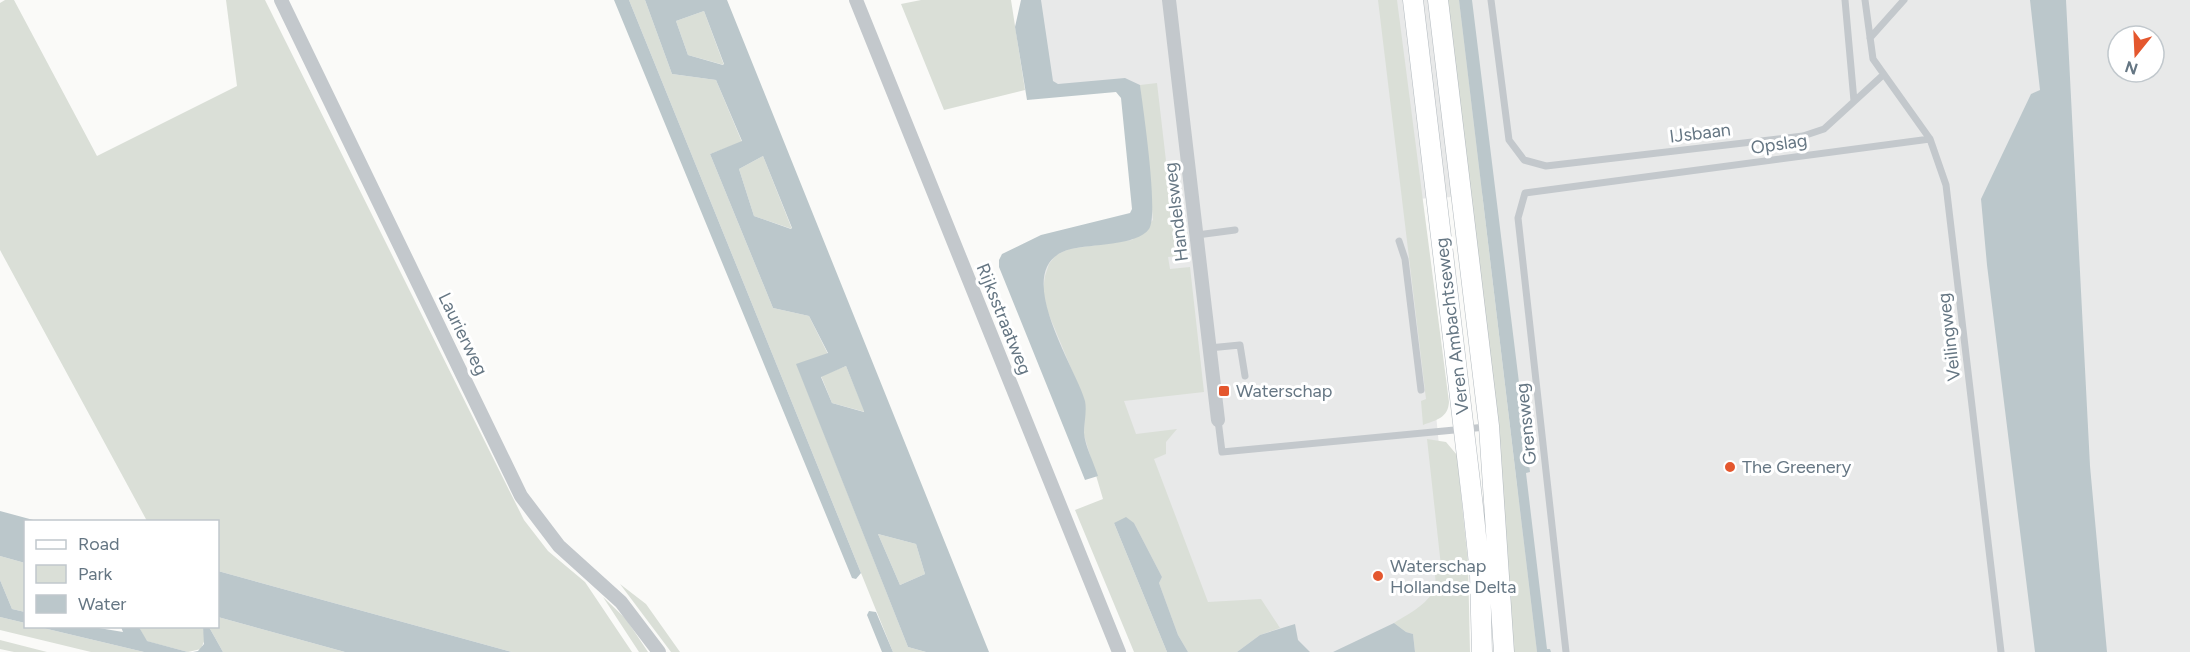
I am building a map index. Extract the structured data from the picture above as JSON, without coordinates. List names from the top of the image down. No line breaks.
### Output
{"streets":{"main road":["Veren Ambachtseweg"],"street":["Handelsweg","Rijksstraatweg","Laurierweg"],"lane":["IJsbaan","Opslag","Veilingweg","Grensweg"]},"crossings":[["IJsbaan","Veilingweg"],["Opslag","Veilingweg"],["Opslag","Grensweg"]],"places":{"transit":["Waterschap"],"other":["The Greenery","Waterschap Hollandse Delta"]},"legend":["Road","Park","Water"],"north":"bottom"}
